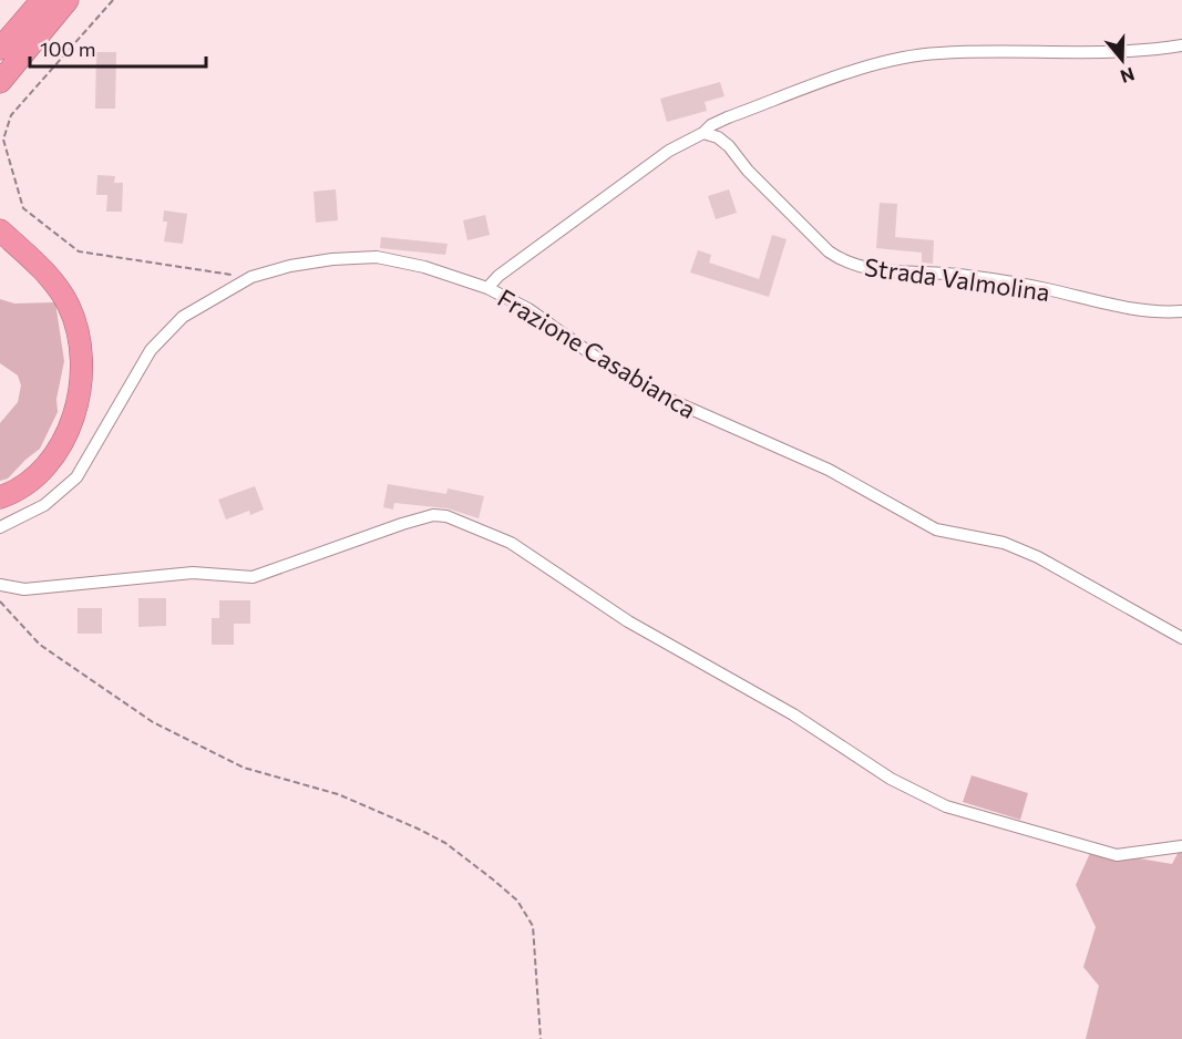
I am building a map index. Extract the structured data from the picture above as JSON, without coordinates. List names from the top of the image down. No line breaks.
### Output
{"streets":{"street":["Strada Valmolina","Frazione Casabianca"]},"scale_bar":"100 m","north":"bottom"}
